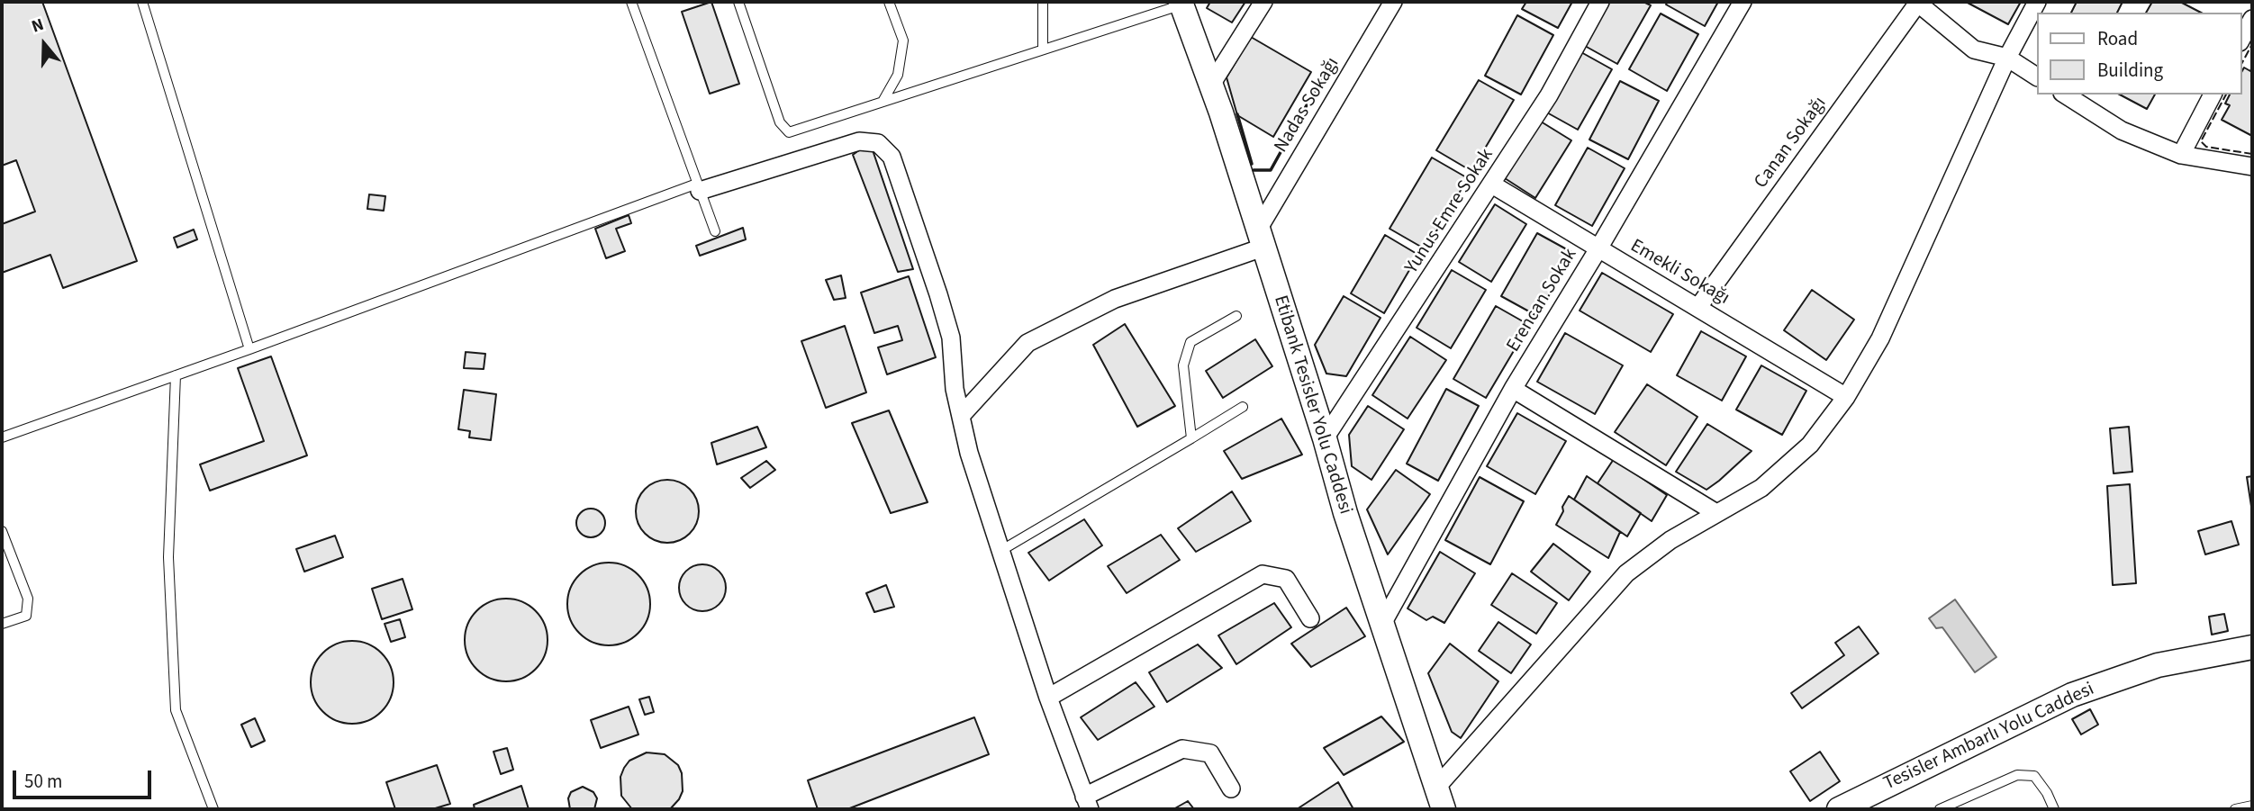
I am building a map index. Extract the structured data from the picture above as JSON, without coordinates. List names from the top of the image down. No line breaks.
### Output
{"streets":{"street":["Nadas Sokağı","Canan Sokağı","Yunus Emre Sokak","Emekli Sokağı","Erencan Sokak","Etibank Tesisler Yolu Caddesi","Tesisler Ambarlı Yolu Caddesi"]},"crossings":[["Nadas Sokağı","Etibank Tesisler Yolu Caddesi"],["Canan Sokağı","Emekli Sokağı"],["Yunus Emre Sokak","Emekli Sokağı"],["Yunus Emre Sokak","Etibank Tesisler Yolu Caddesi"],["Emekli Sokağı","Erencan Sokak"],["Erencan Sokak","Etibank Tesisler Yolu Caddesi"]],"legend":["Road","Building"],"scale_bar":"50 m","north":"top"}
